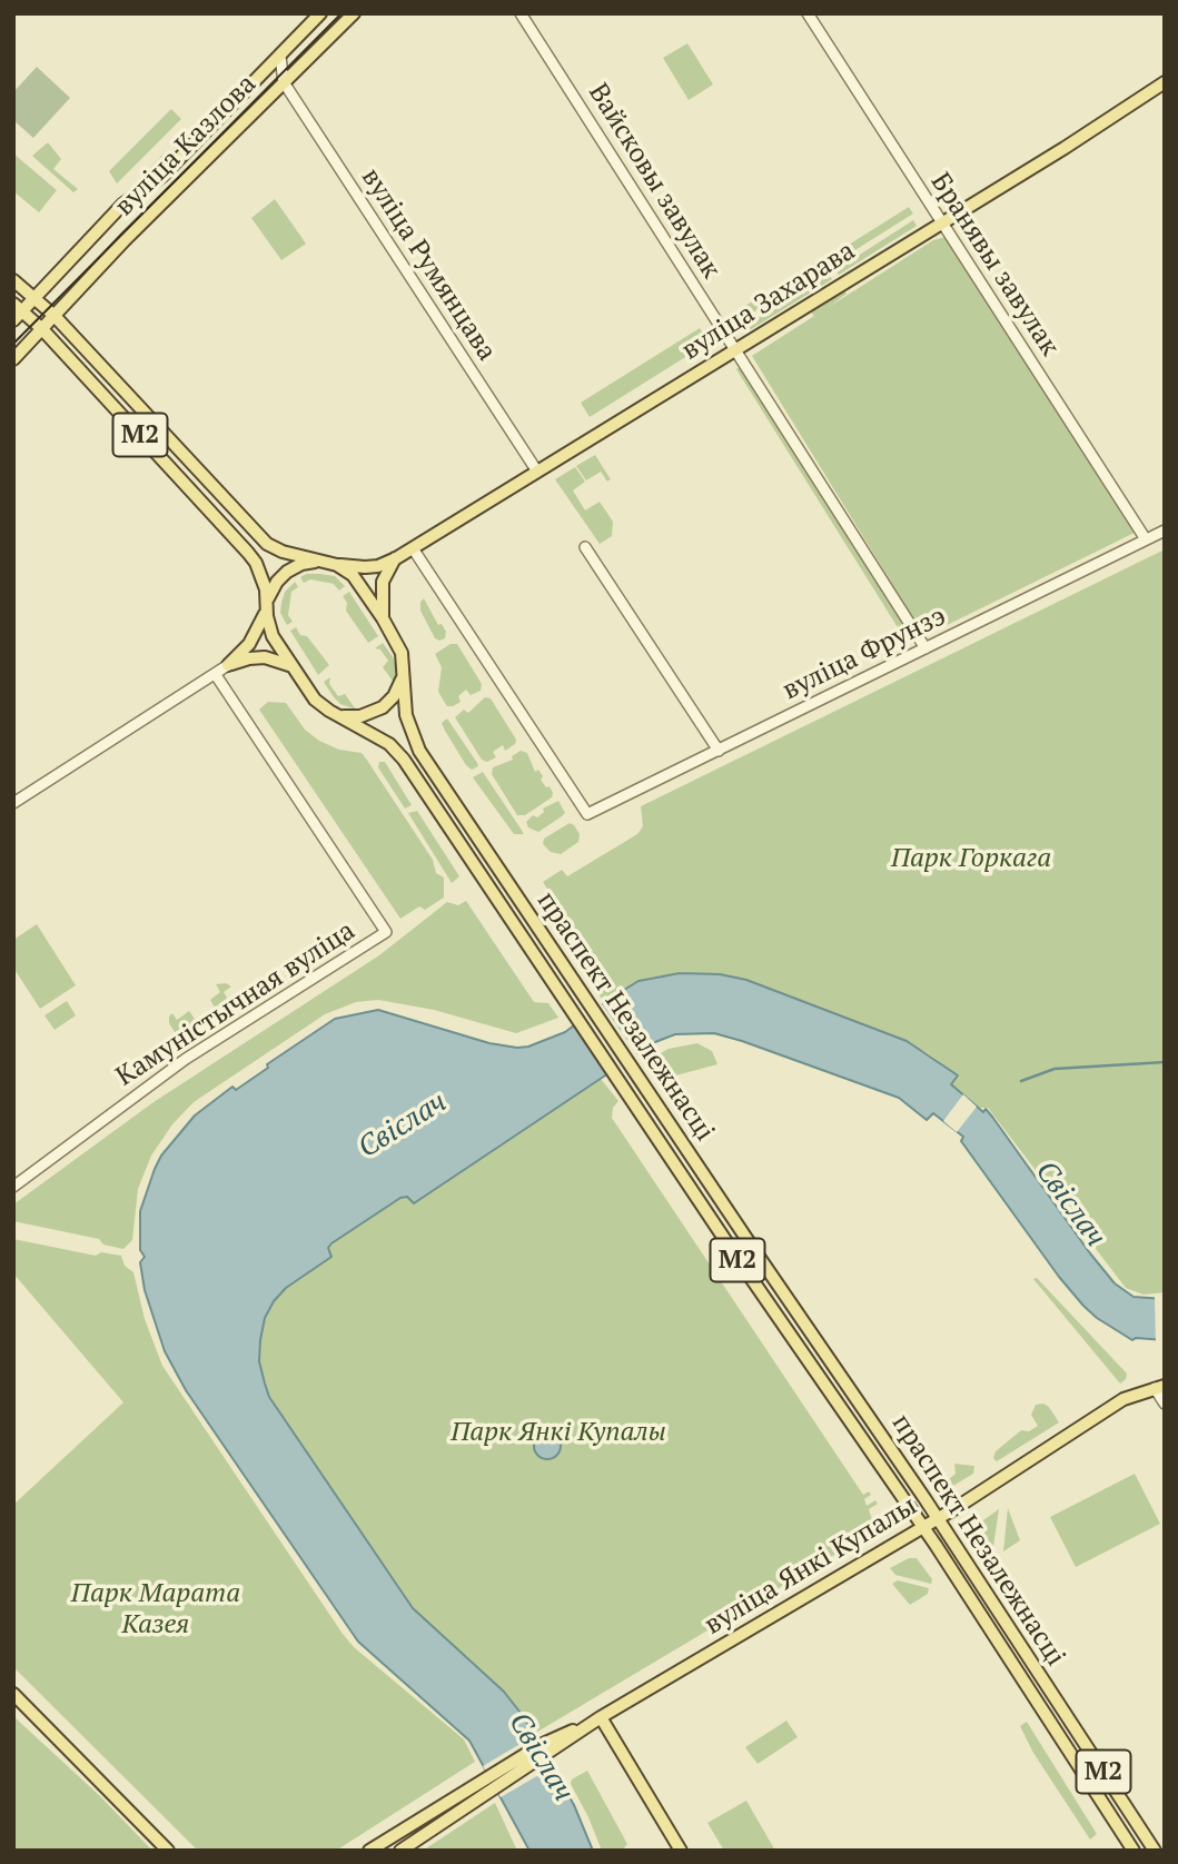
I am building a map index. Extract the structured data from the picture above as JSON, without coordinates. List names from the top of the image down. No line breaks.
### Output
{"streets":{"main road":["вуліца Казлова","вуліца Захарава","М2","праспект Незалежнасці","вуліца Янкі Купалы"],"street":["Вайсковы завулак","вуліца Румянцава","Бранявы завулак","вуліца Фрунзэ","Камуністычная вуліца"]},"crossings":[["вуліца Казлова","вуліца Румянцава"],["вуліца Казлова","М2"],["вуліца Казлова","праспект Незалежнасці"],["Вайсковы завулак","вуліца Захарава"],["Вайсковы завулак","вуліца Фрунзэ"],["вуліца Румянцава","вуліца Захарава"],["Бранявы завулак","вуліца Захарава"],["Бранявы завулак","вуліца Фрунзэ"],["вуліца Захарава","М2"],["вуліца Захарава","вуліца Фрунзэ"],["вуліца Захарава","праспект Незалежнасці"],["М2","праспект Незалежнасці"],["праспект Незалежнасці","вуліца Янкі Купалы"]],"water":["Свіслач"],"parks":["Парк Горкага","Парк Янкі Купалы","Парк Марата Казея"]}
